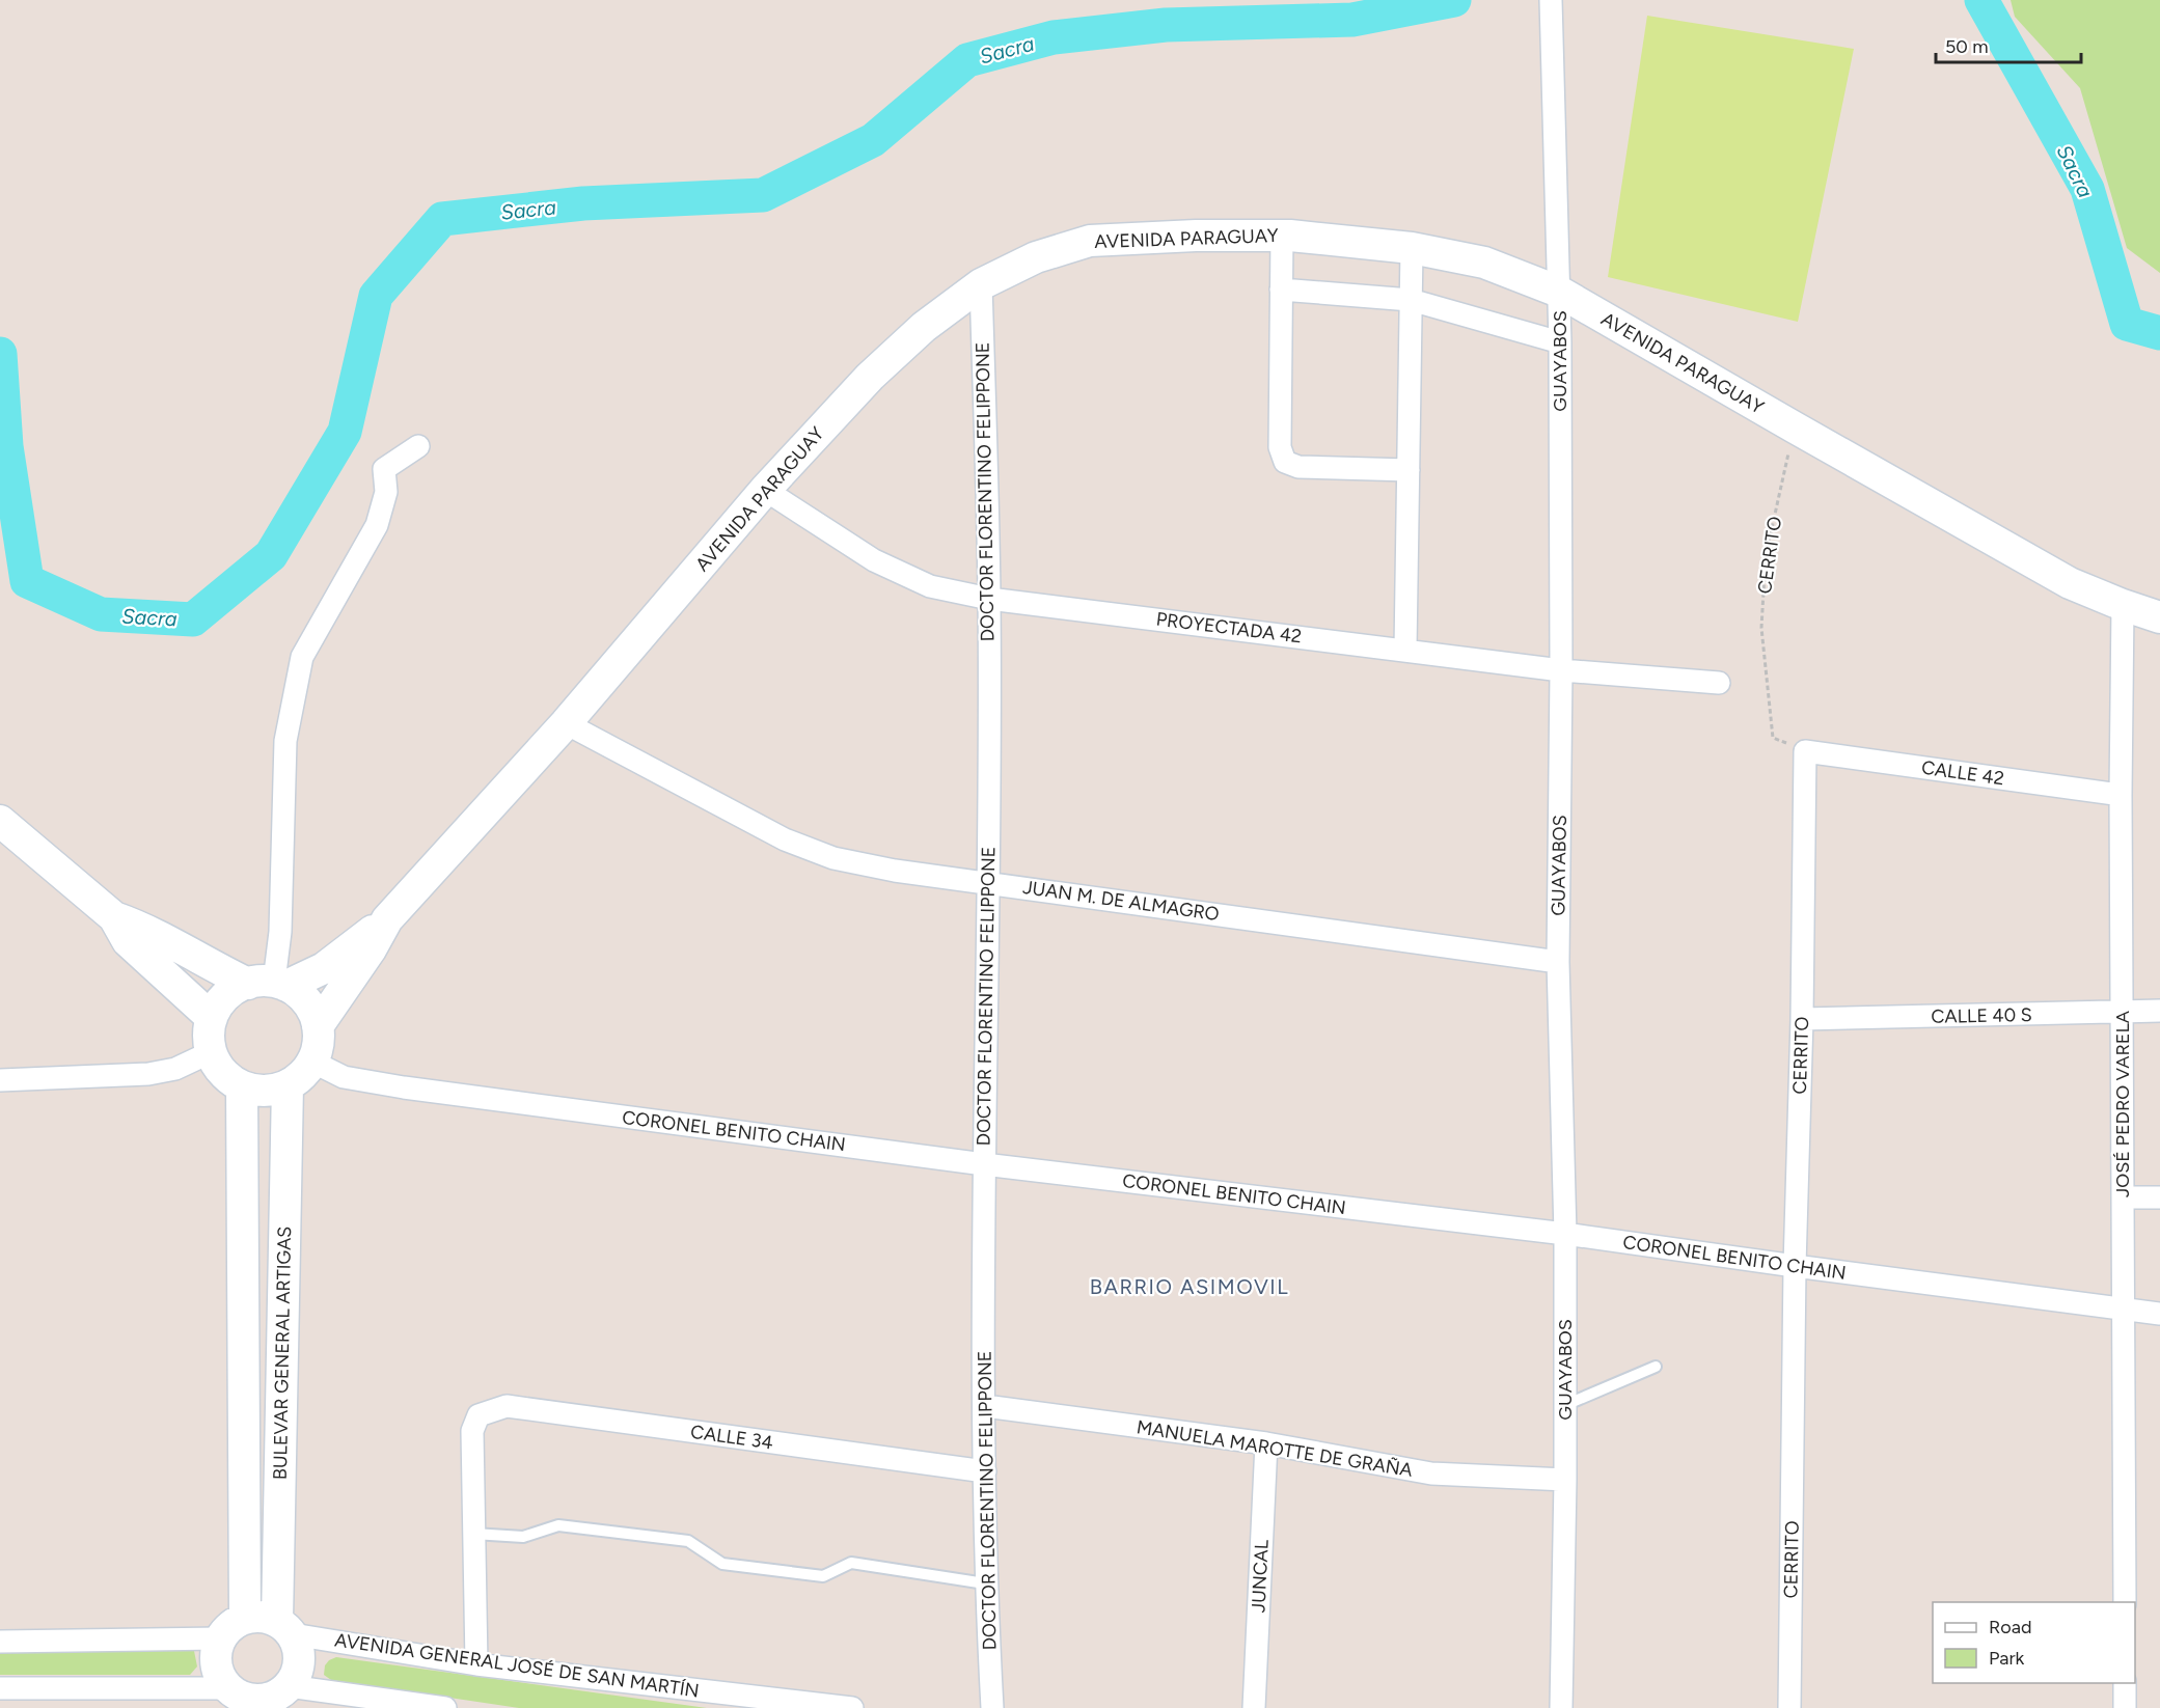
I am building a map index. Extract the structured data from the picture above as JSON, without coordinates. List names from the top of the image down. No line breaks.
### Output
{"streets":{"street":["AVENIDA PARAGUAY","GUAYABOS","DOCTOR FLORENTINO FELIPPONE","CERRITO","PROYECTADA 42","CALLE 42","JUAN M. DE ALMAGRO","CALLE 40 S","JOSÉ PEDRO VARELA","CORONEL BENITO CHAIN","BULEVAR GENERAL ARTIGAS","CALLE 34","MANUELA MAROTTE DE GRAÑA","JUNCAL","AVENIDA GENERAL JOSÉ DE SAN MARTÍN"]},"crossings":[["AVENIDA PARAGUAY","GUAYABOS"],["AVENIDA PARAGUAY","DOCTOR FLORENTINO FELIPPONE"],["AVENIDA PARAGUAY","CERRITO"],["AVENIDA PARAGUAY","PROYECTADA 42"],["AVENIDA PARAGUAY","JUAN M. DE ALMAGRO"],["AVENIDA PARAGUAY","JOSÉ PEDRO VARELA"],["AVENIDA PARAGUAY","CORONEL BENITO CHAIN"],["AVENIDA PARAGUAY","BULEVAR GENERAL ARTIGAS"],["GUAYABOS","PROYECTADA 42"],["GUAYABOS","JUAN M. DE ALMAGRO"],["GUAYABOS","CORONEL BENITO CHAIN"],["GUAYABOS","MANUELA MAROTTE DE GRAÑA"],["DOCTOR FLORENTINO FELIPPONE","PROYECTADA 42"],["DOCTOR FLORENTINO FELIPPONE","JUAN M. DE ALMAGRO"],["DOCTOR FLORENTINO FELIPPONE","CORONEL BENITO CHAIN"],["DOCTOR FLORENTINO FELIPPONE","CALLE 34"],["DOCTOR FLORENTINO FELIPPONE","MANUELA MAROTTE DE GRAÑA"],["CERRITO","CALLE 42"],["CERRITO","CALLE 40 S"],["CERRITO","CORONEL BENITO CHAIN"],["CALLE 42","JOSÉ PEDRO VARELA"],["CALLE 40 S","JOSÉ PEDRO VARELA"],["JOSÉ PEDRO VARELA","CORONEL BENITO CHAIN"],["CORONEL BENITO CHAIN","BULEVAR GENERAL ARTIGAS"],["BULEVAR GENERAL ARTIGAS","AVENIDA GENERAL JOSÉ DE SAN MARTÍN"],["MANUELA MAROTTE DE GRAÑA","JUNCAL"]],"districts":["BARRIO ASIMOVIL"],"water":["Sacra"],"legend":["Road","Park"],"scale_bar":"50 m"}
